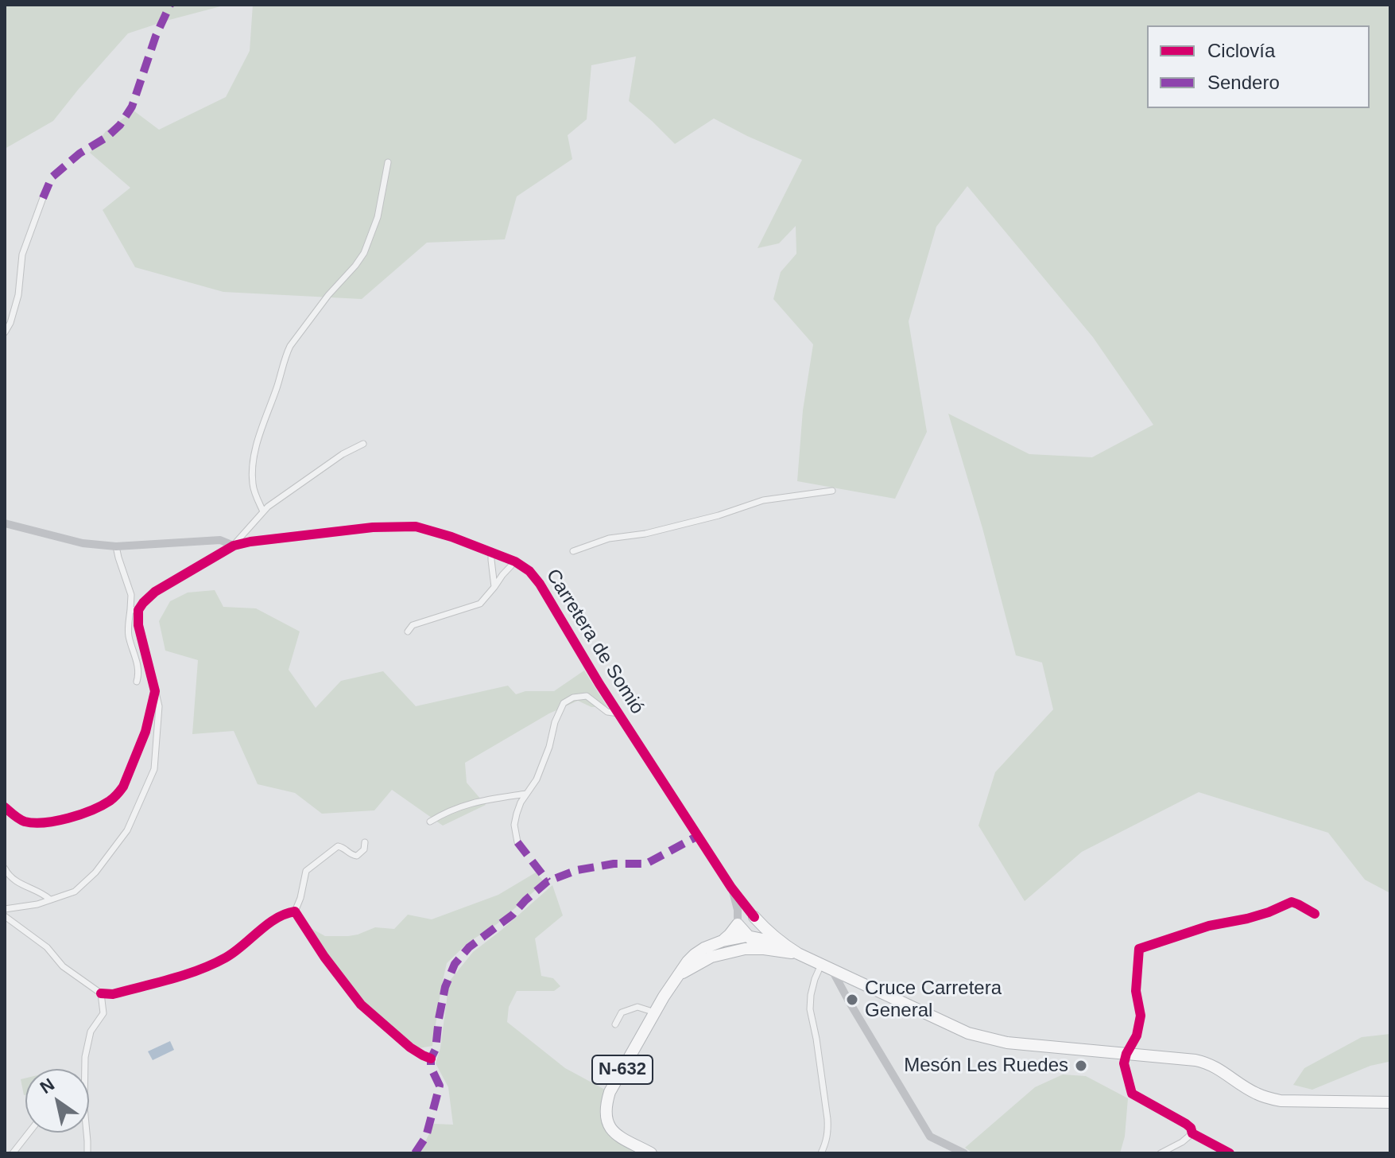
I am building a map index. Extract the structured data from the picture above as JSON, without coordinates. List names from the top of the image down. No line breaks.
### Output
{"streets":{"highway":["N-632"],"street":["Carretera de Somió"]},"places":["Cruce Carretera General","Mesón Les Ruedes"],"legend":["Ciclovía","Sendero"],"north":"top left"}
